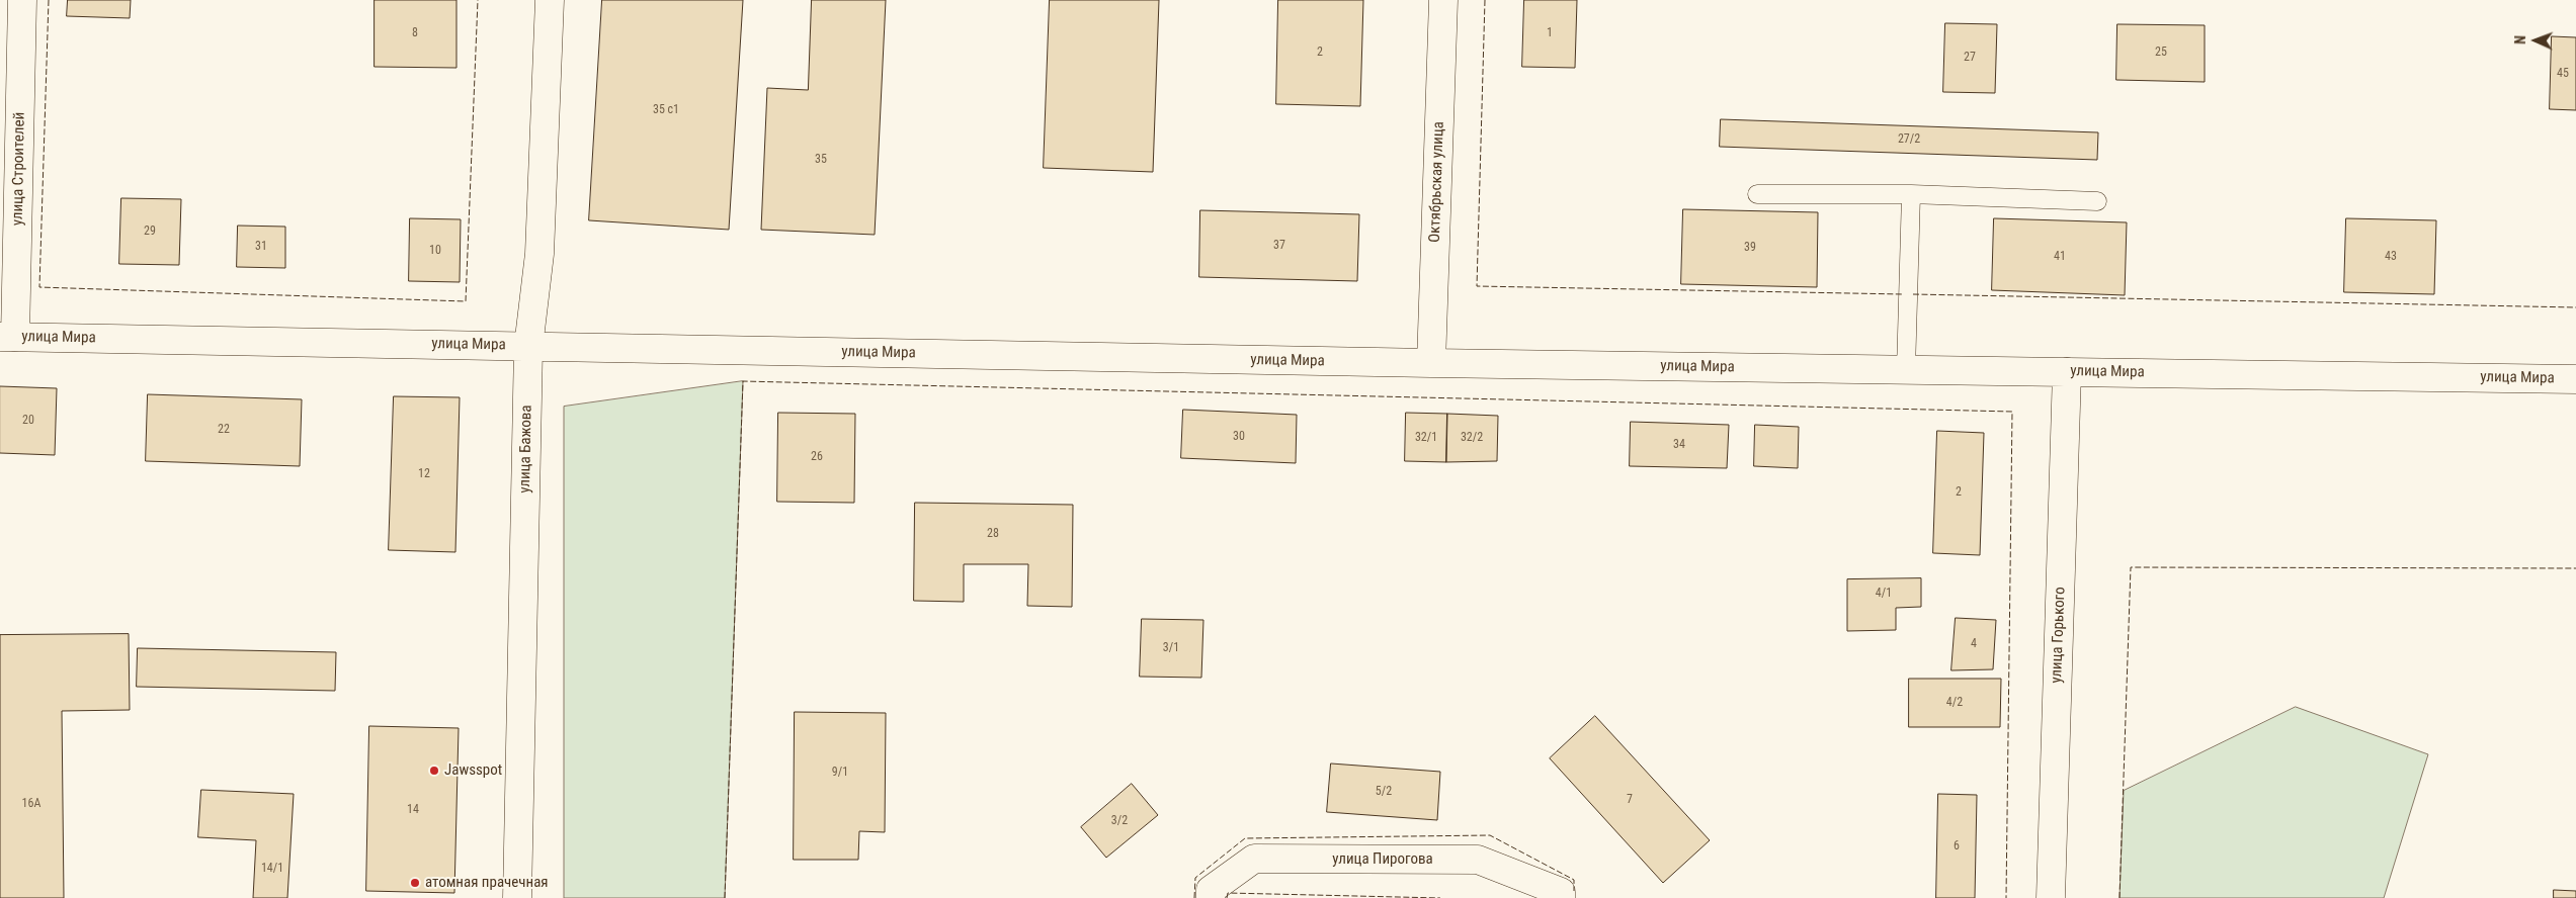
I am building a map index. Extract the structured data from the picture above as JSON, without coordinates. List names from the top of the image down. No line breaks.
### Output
{"streets":{"street":["улица Строителей","Октябрьская улица","улица Мира","улица Бажова","улица Горького","улица Пирогова"]},"crossings":[["улица Строителей","улица Мира"],["Октябрьская улица","улица Мира"],["улица Мира","улица Бажова"],["улица Мира","улица Горького"]],"places":["Jawsspot","атомная прачечная"],"house_numbers":["8","1","2","25","27","45","35 с1","27/2","35","29","37","31","39","10","41","43","20","22","30","32/1","32/2","34","26","12","2","28","4/1","4","3/1","4/2","9/1","5/2","7","16А","14","3/2","6","14/1"],"north":"left"}
